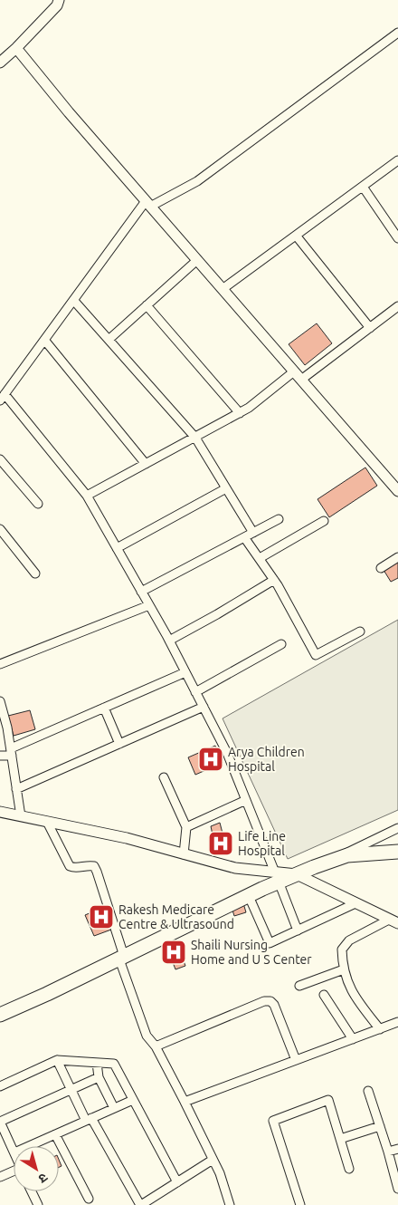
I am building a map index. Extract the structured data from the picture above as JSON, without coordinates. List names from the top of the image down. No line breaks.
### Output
{"places":{"hospital":["Arya Children Hospital","Life Line Hospital","Rakesh Medicare Centre & Ultrasound","Shaili Nursing Home and U S Center"]},"north":"bottom right"}
